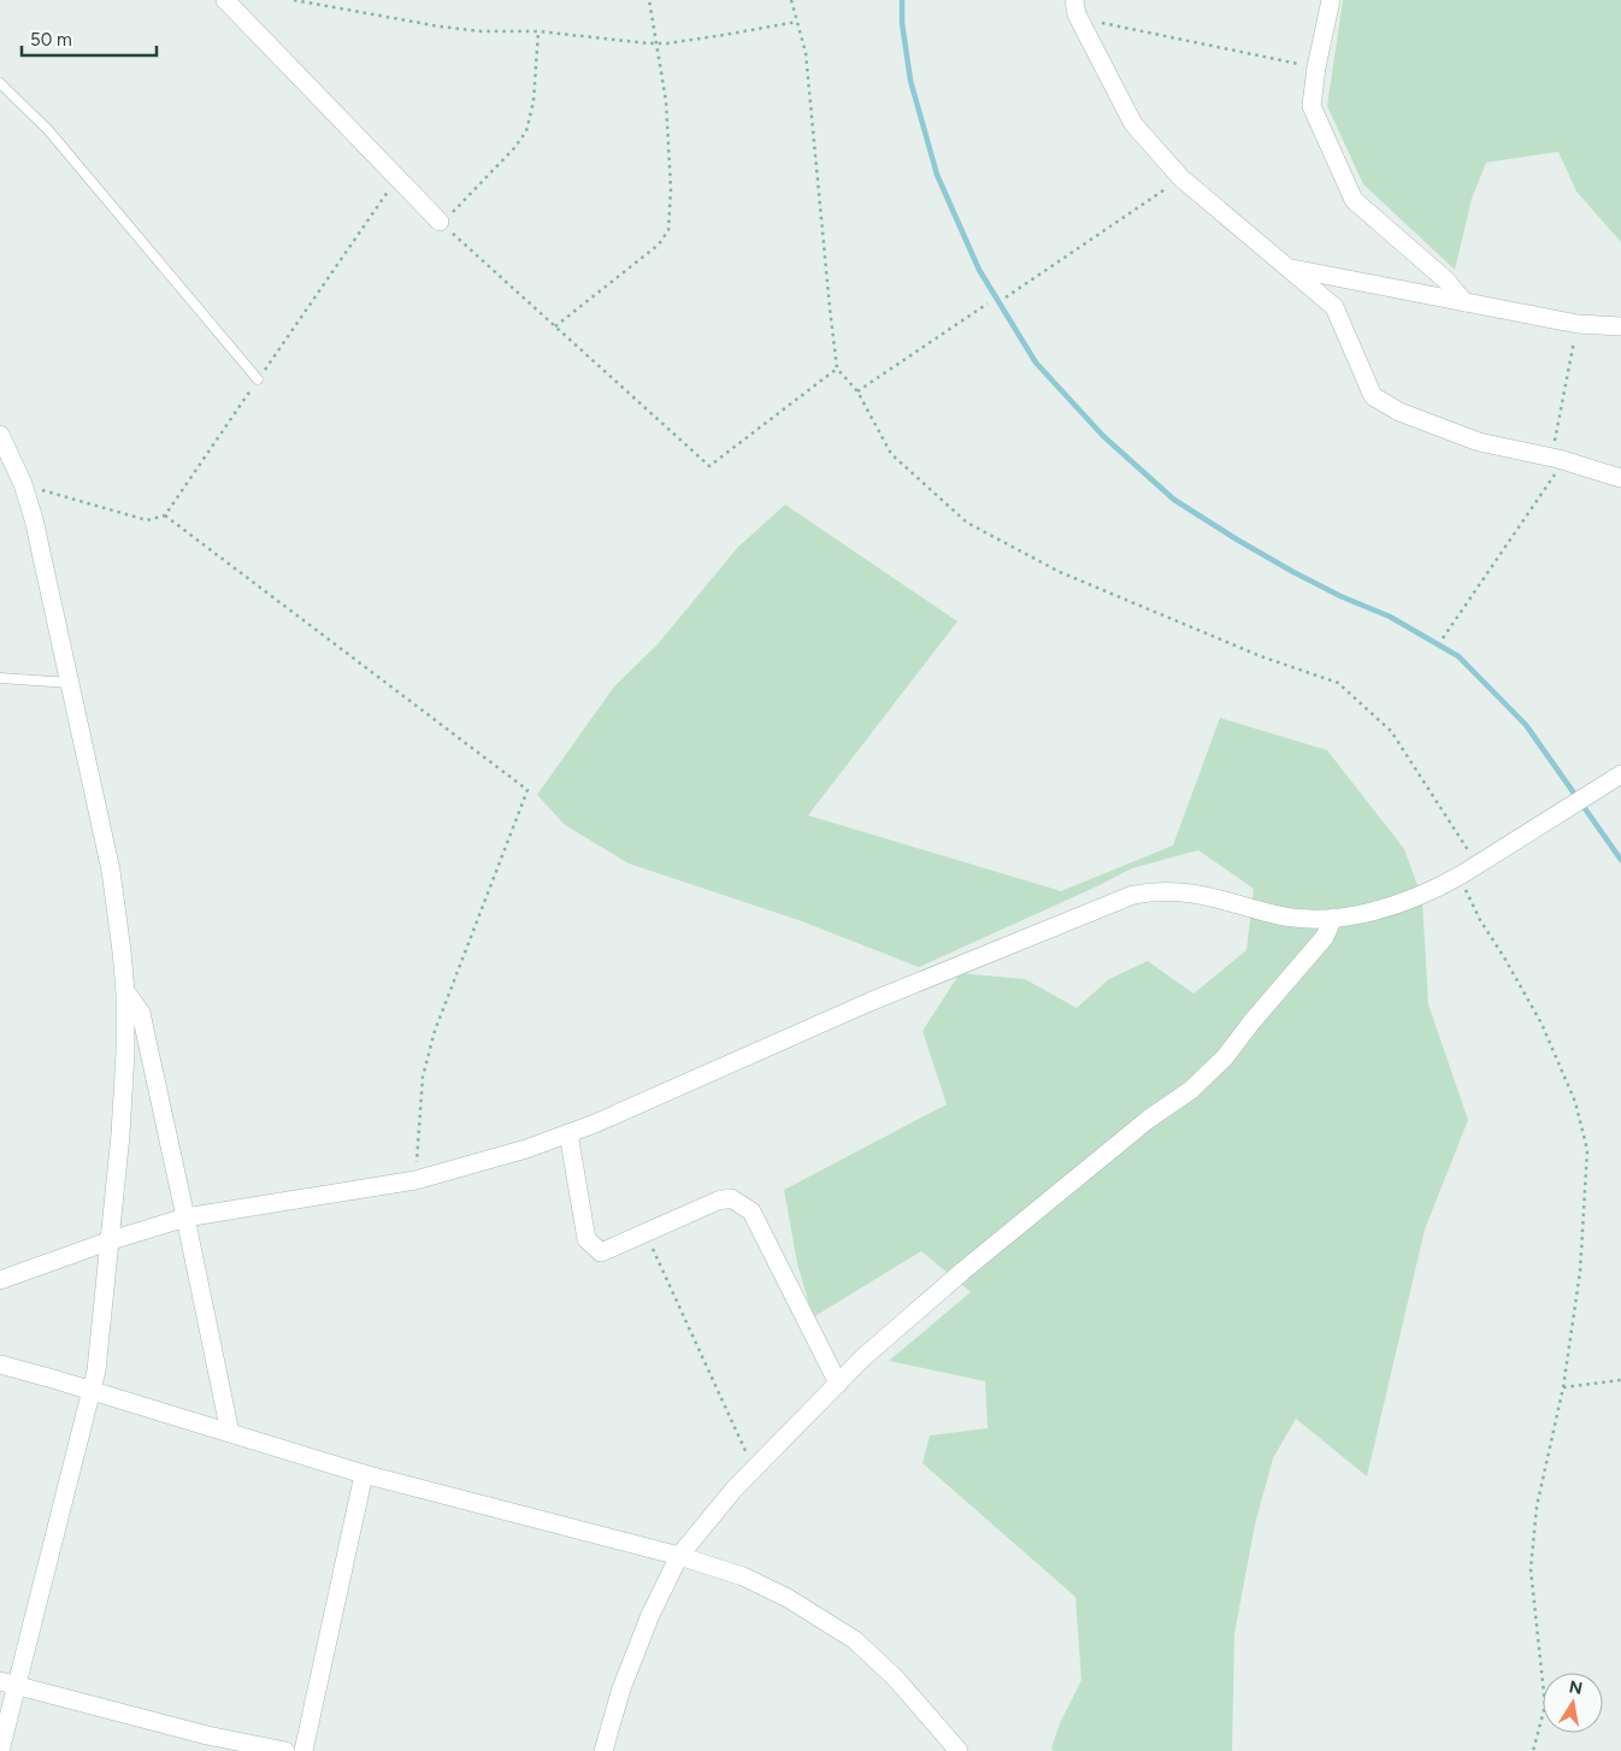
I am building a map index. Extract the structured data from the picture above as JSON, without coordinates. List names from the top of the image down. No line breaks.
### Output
{"scale_bar":"50 m","north":"top"}
